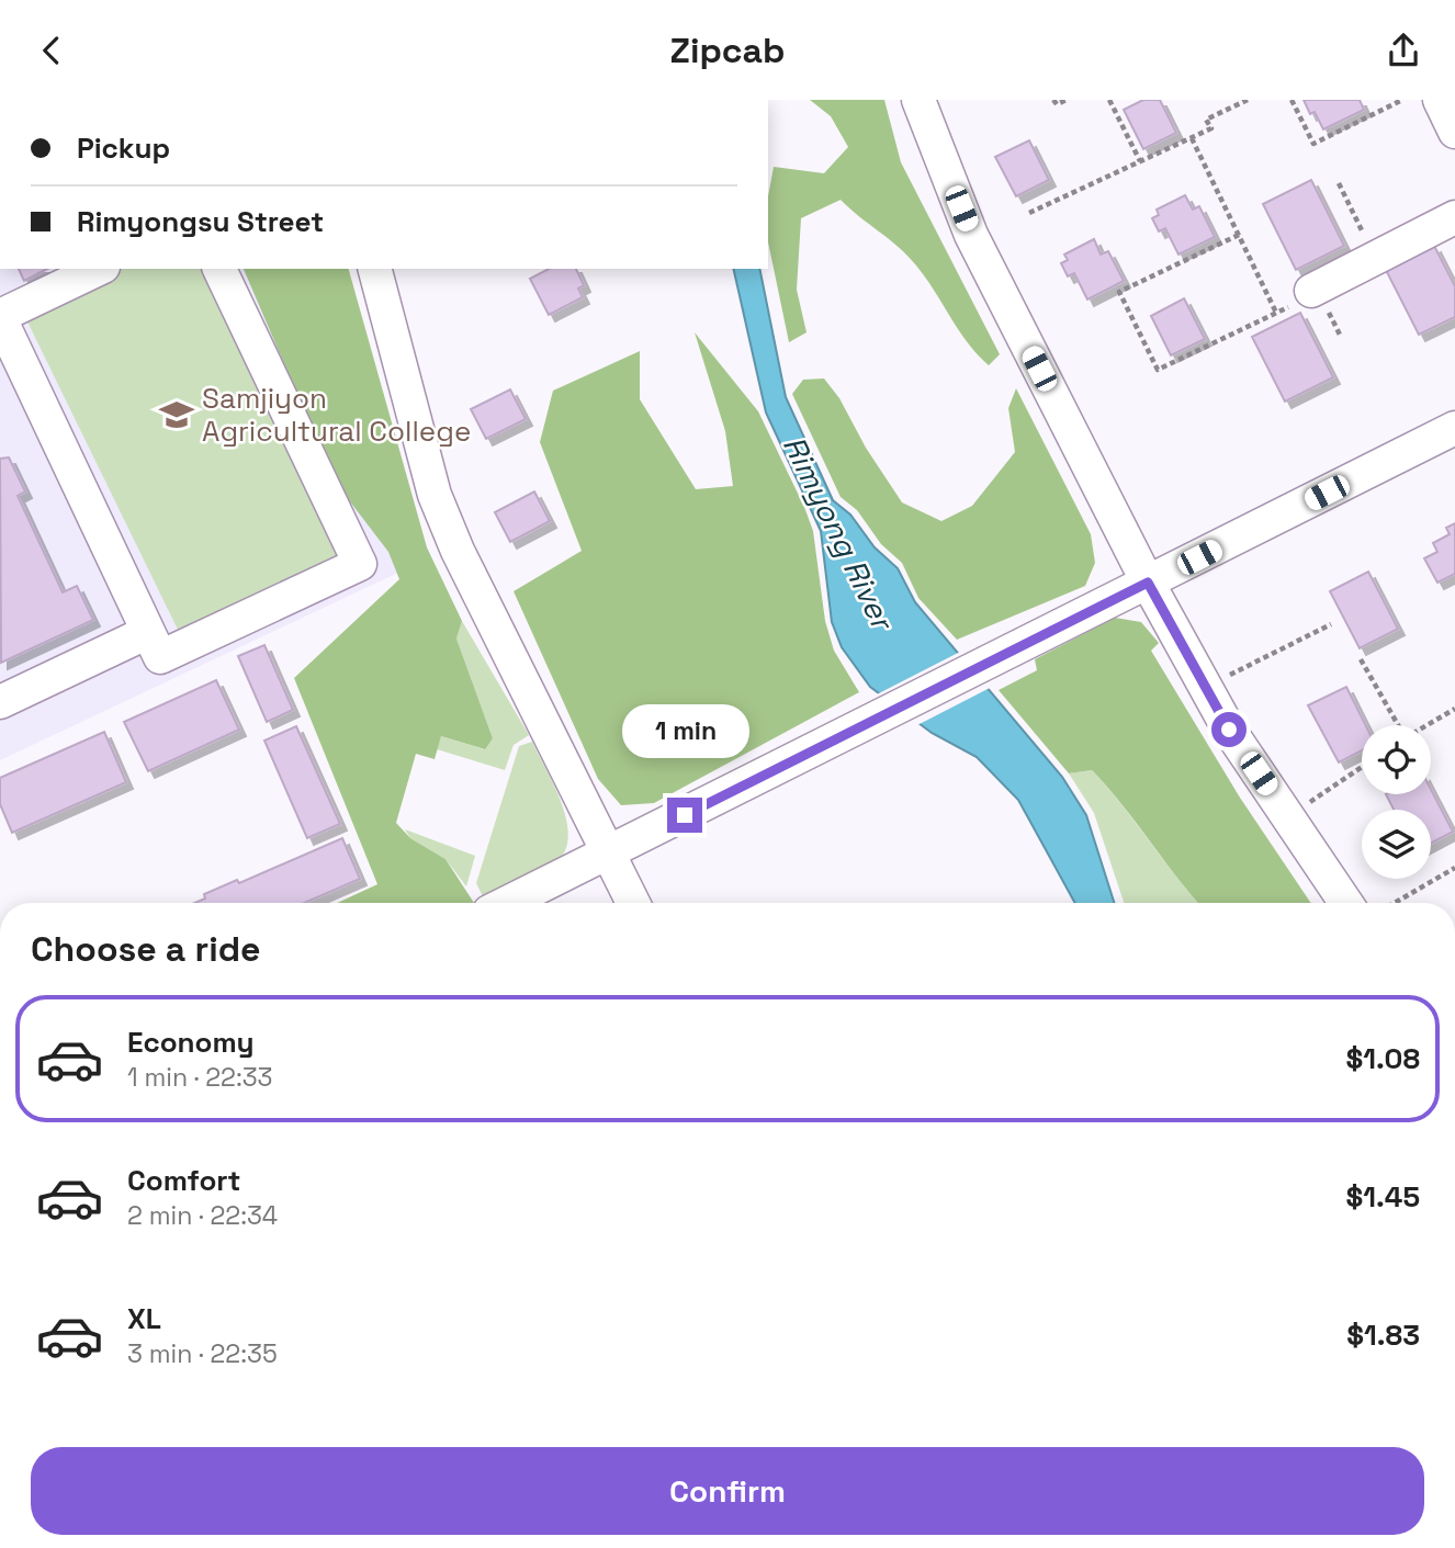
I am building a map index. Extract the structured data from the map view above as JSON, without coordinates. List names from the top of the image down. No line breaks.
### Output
{"water":["Rimyong River"],"places":{"school or university":["Samjiyon Agricultural College"]},"page":{"header":"Zipcab","banner":["Pickup","Rimyongsu Street"],"bubble":"1 min","heading":"Choose a ride","list":[{"name":"Economy","note":"1 min · 22:33","value":"$1.08"},{"name":"Comfort","note":"2 min · 22:34","value":"$1.45"},{"name":"XL","note":"3 min · 22:35","value":"$1.83"}],"buttons":"Confirm"}}
